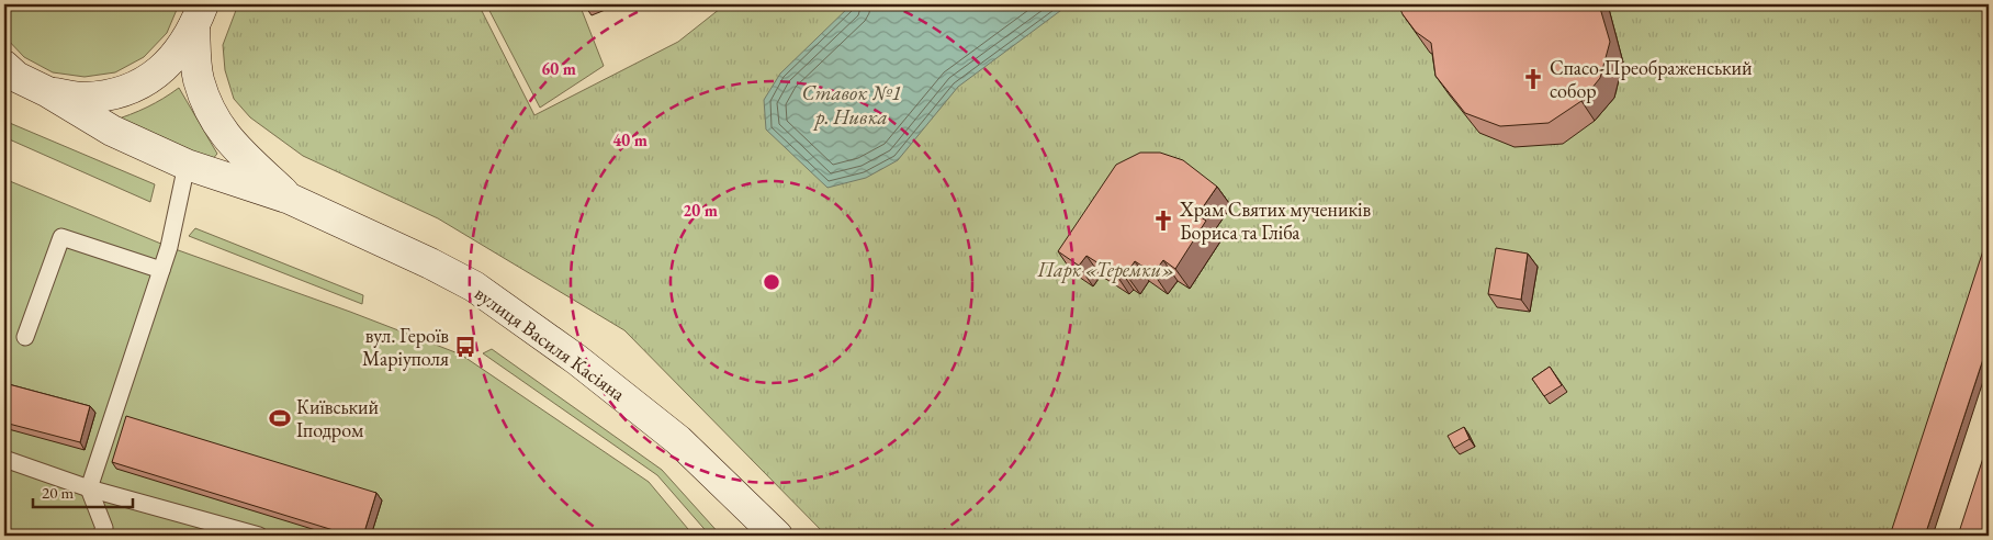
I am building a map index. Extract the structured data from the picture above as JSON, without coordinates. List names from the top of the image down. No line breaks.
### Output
{"streets":{"street":["вулиця Василя Касіяна"]},"water":["Ставок №1 р. Нивка"],"parks":["Парк «Теремки»"],"places":{"church":["Спасо-Преображенський собор","Храм Святих мучеників Бориса та Гліба"],"bus stop":["вул. Героїв Маріуполя"],"sports":["Київський Іподром"]},"scale_bar":"20 m","rings":["60 m","40 m","20 m"]}
